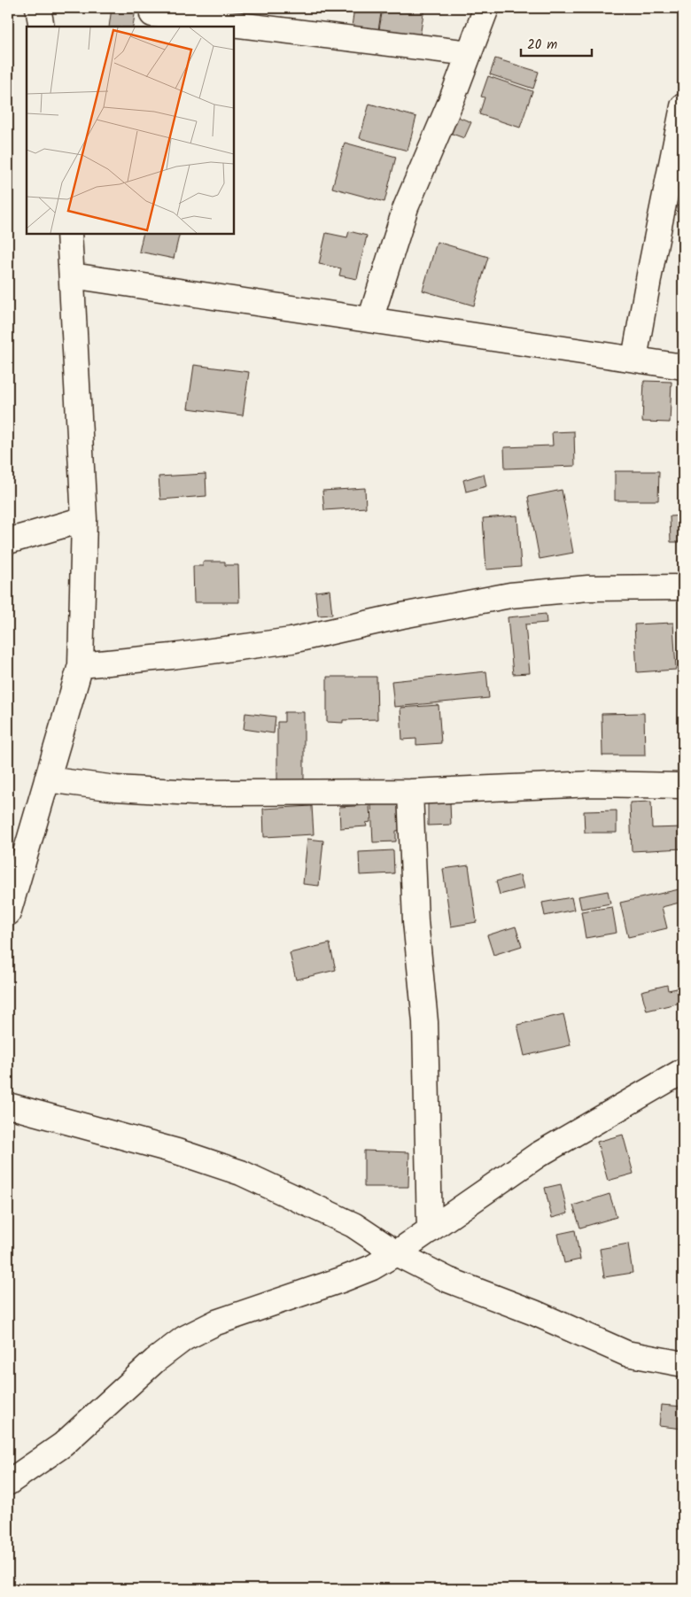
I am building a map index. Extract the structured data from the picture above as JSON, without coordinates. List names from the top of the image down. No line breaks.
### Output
{"scale_bar":"20 m"}
